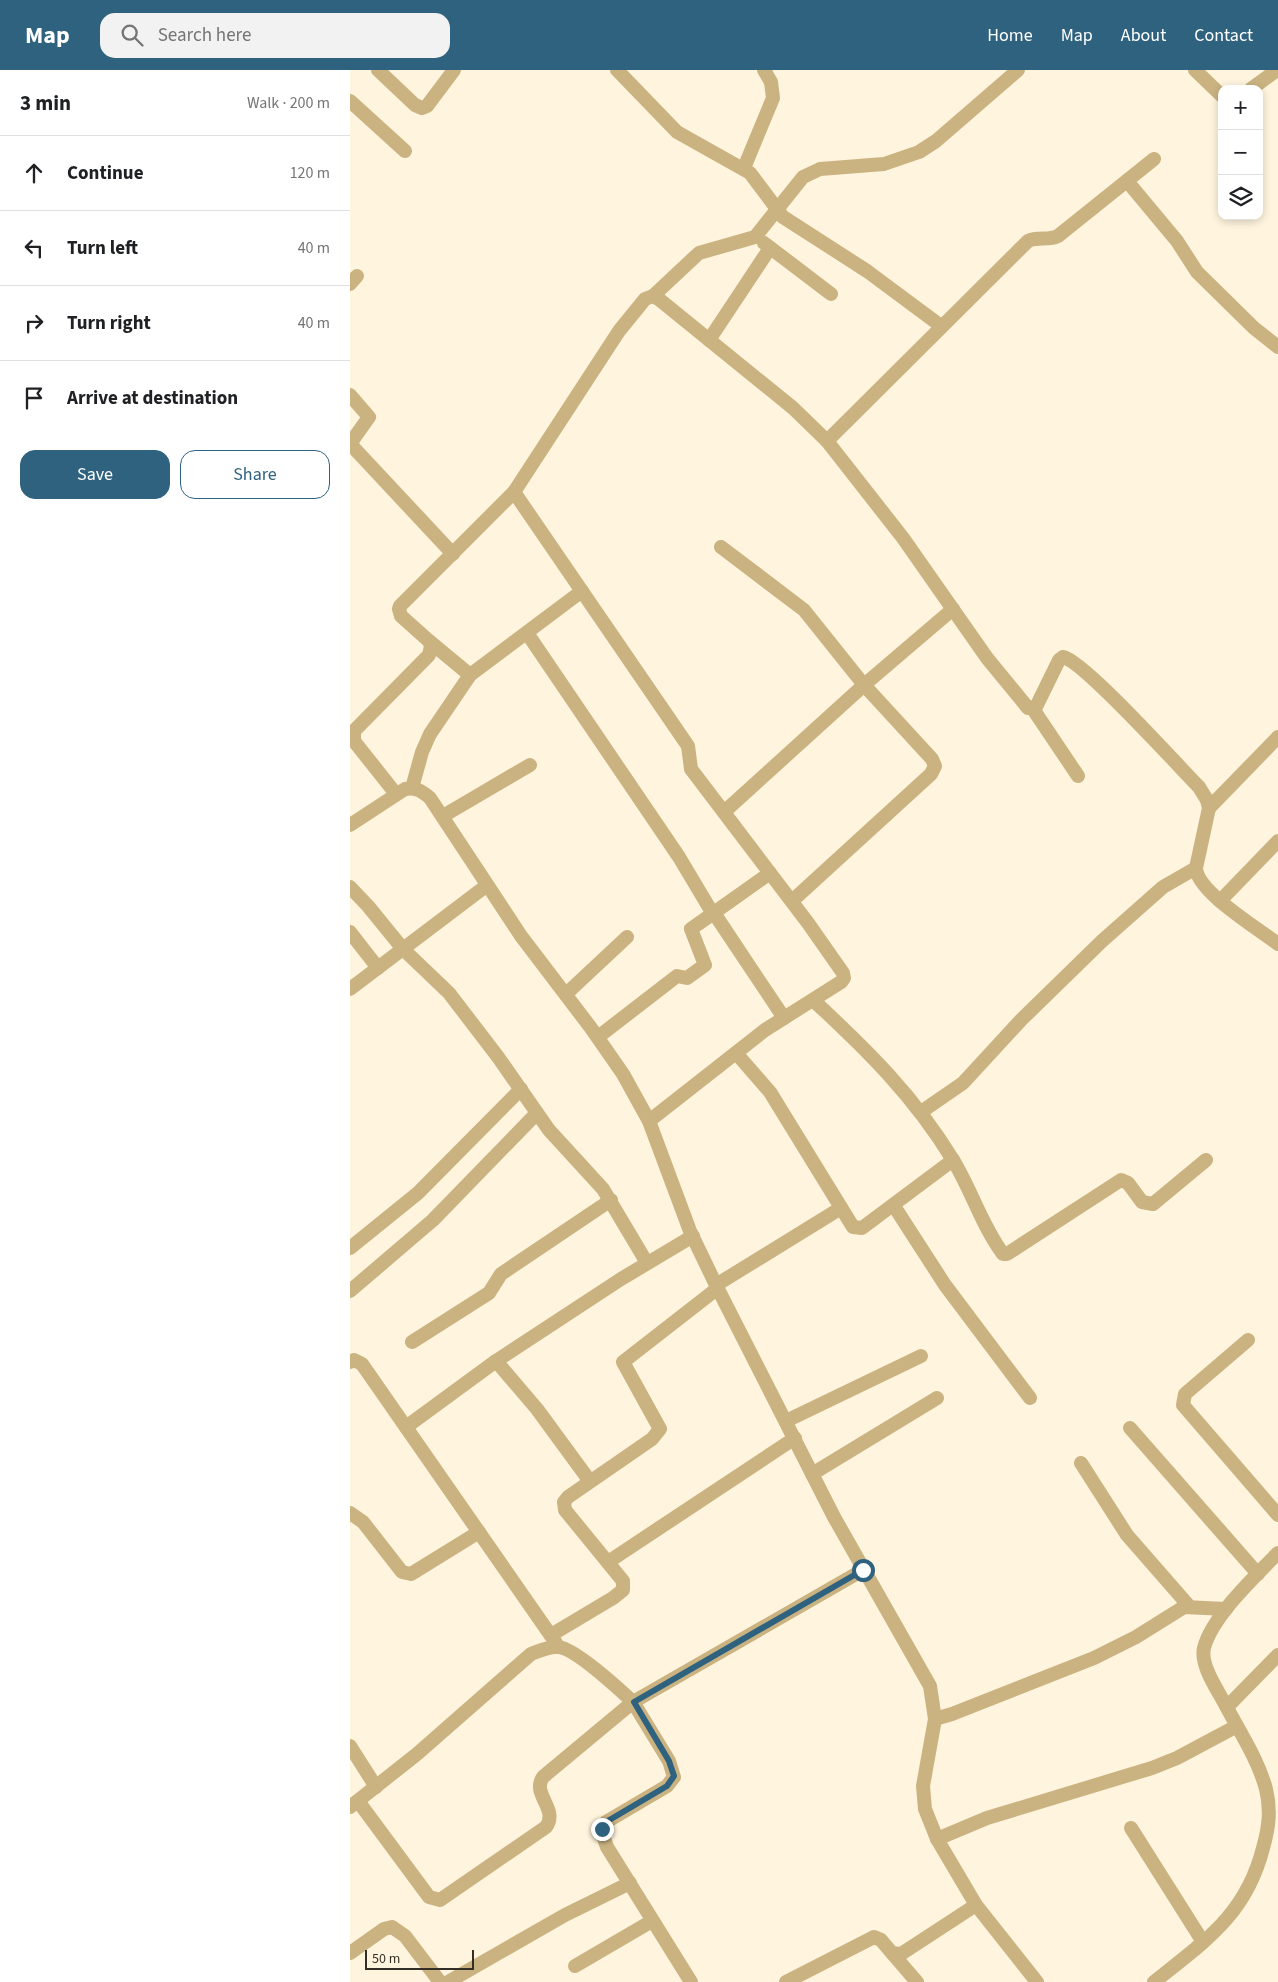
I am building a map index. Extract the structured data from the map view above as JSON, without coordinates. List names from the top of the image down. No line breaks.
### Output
{"scale_bar":"50 m","page":{"header":"Map","search":"Search here","nav":["Home","Map","About","Contact"],"heading":["3 min","Walk · 200 m"],"map_buttons":["+","−"],"list":[["Continue","120 m"],["Turn left","40 m"],["Turn right","40 m"],"Arrive at destination"],"buttons":["Save","Share"],"scale":"50 m"}}
